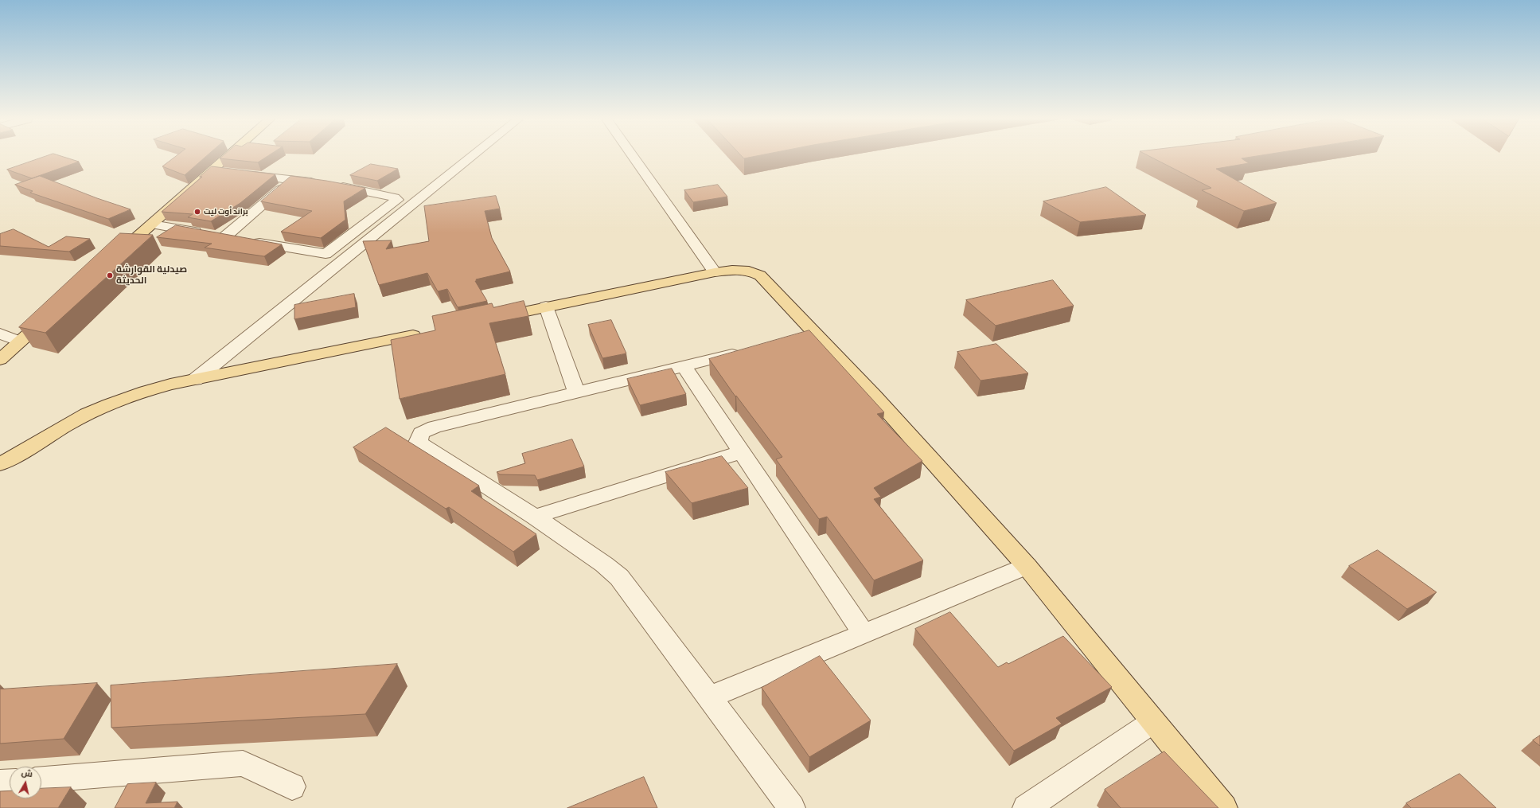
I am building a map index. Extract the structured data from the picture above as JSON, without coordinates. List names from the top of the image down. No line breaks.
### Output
{"places":["براند أوت ليت","صيدلية القوارشة الحديثة"],"north":"top"}
